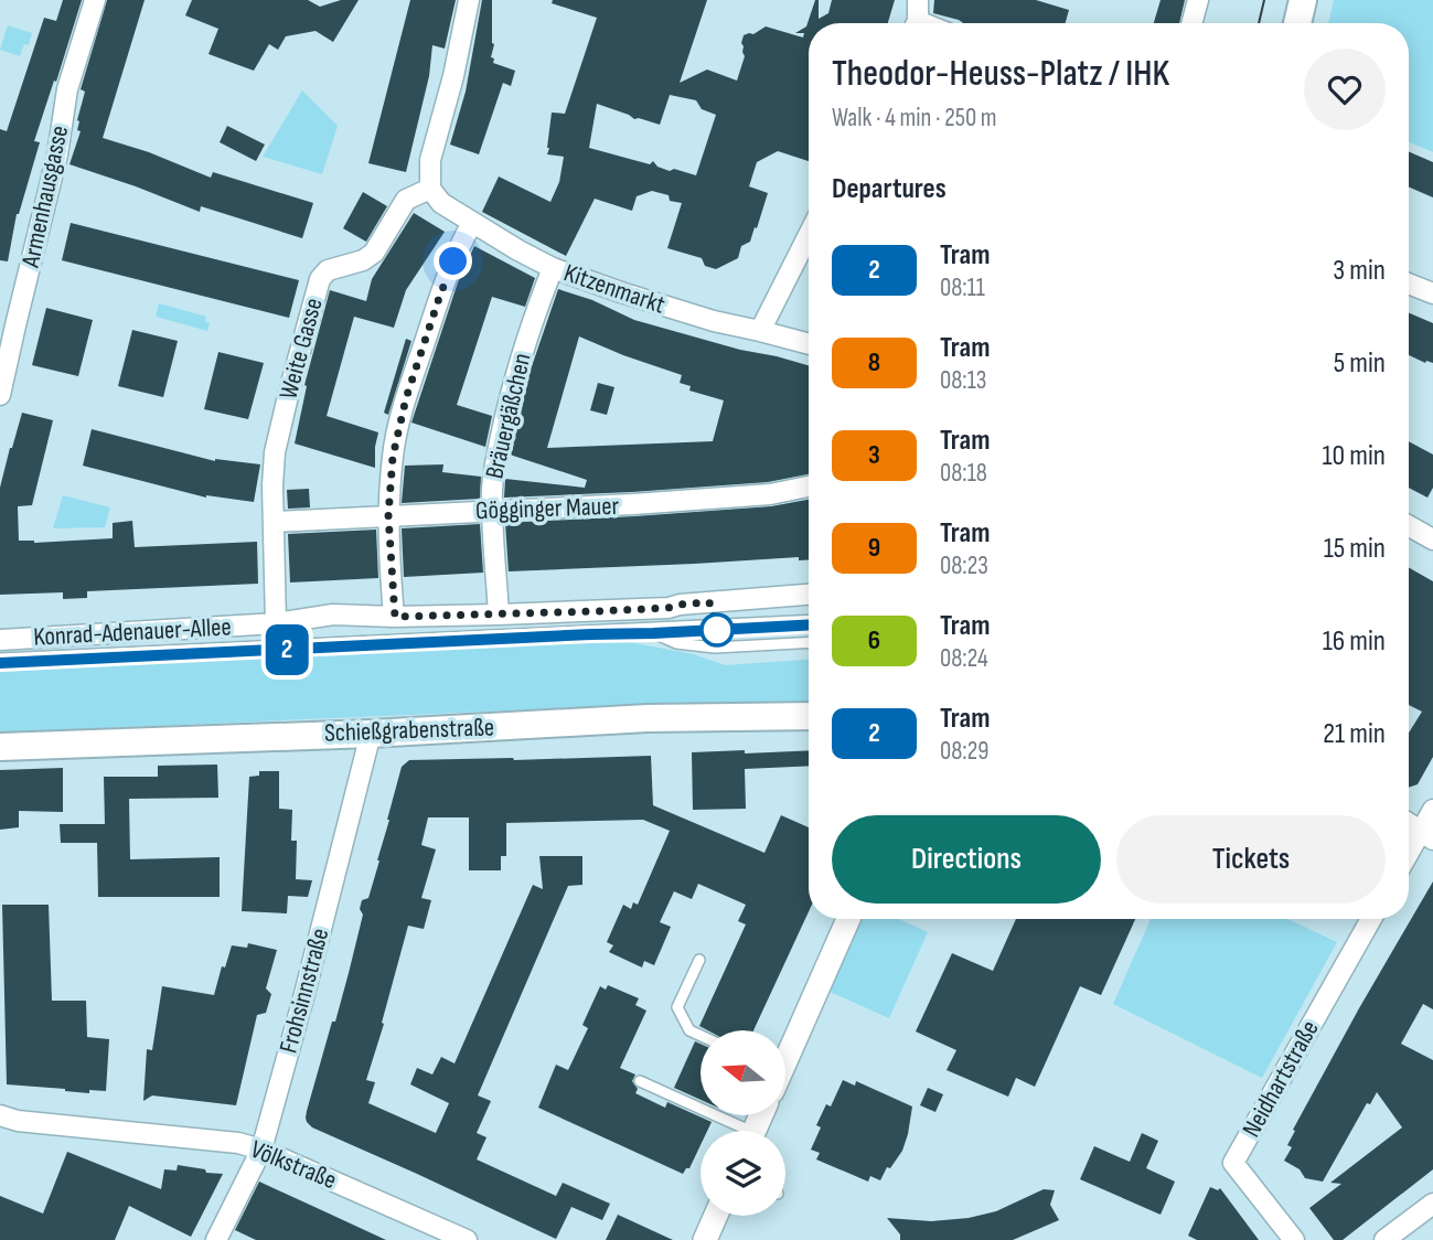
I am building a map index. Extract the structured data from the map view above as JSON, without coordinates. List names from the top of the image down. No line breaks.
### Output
{"streets":{"main road":["Schießgrabenstraße"],"street":["Armenhausgasse","Kitzenmarkt","Weite Gasse","Bräuergäßchen","Gögginger Mauer","Konrad-Adenauer-Allee","Frohsinnstraße","Neidhartstraße","Völkstraße"]},"crossings":[["Kitzenmarkt","Weite Gasse"],["Kitzenmarkt","Bräuergäßchen"],["Weite Gasse","Gögginger Mauer"],["Weite Gasse","Konrad-Adenauer-Allee"],["Bräuergäßchen","Gögginger Mauer"],["Bräuergäßchen","Konrad-Adenauer-Allee"],["Schießgrabenstraße","Frohsinnstraße"],["Frohsinnstraße","Völkstraße"]],"lines":["tram line 2"],"north":"left","page":{"on_map":"2","heading":[["Theodor-Heuss-Platz / IHK","Walk · 4 min · 250 m"],"Departures"],"list":[{"mark":"2","name":"Tram","note":"08:11","value":"3 min"},{"mark":"8","name":"Tram","note":"08:13","value":"5 min"},{"mark":"3","name":"Tram","note":"08:18","value":"10 min"},{"mark":"9","name":"Tram","note":"08:23","value":"15 min"},{"mark":"6","name":"Tram","note":"08:24","value":"16 min"},{"mark":"2","name":"Tram","note":"08:29","value":"21 min"}],"buttons":["Directions","Tickets"]}}
